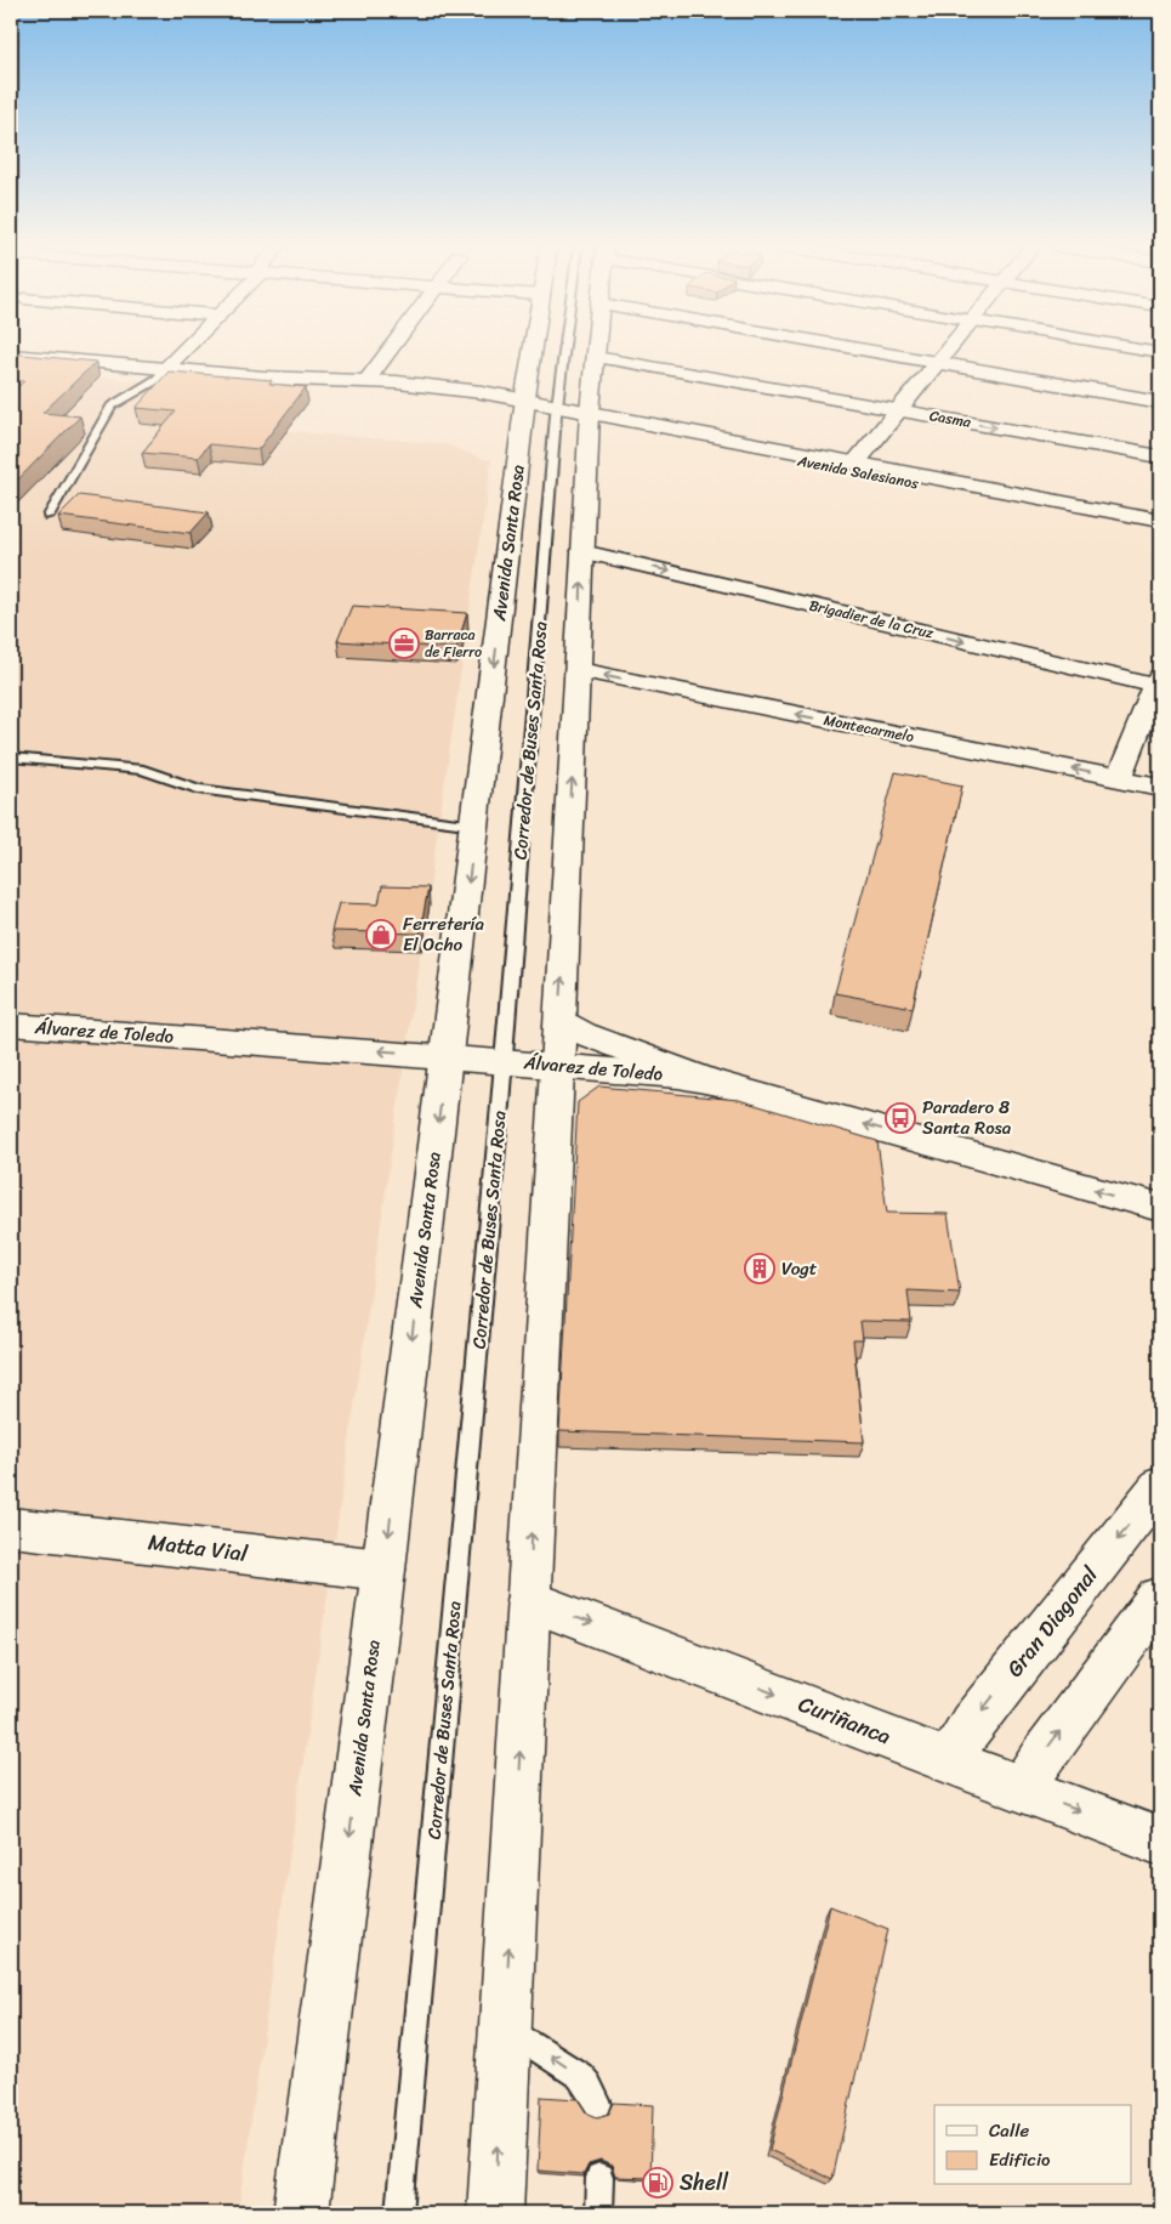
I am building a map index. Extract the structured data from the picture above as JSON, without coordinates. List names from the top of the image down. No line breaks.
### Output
{"streets":{"street":["Casma","Avenida Salesianos","Avenida Santa Rosa","Brigadier de la Cruz","Montecarmelo","Álvarez de Toledo","Matta Vial","Gran Diagonal","Curiñanca"],"lane":["Corredor de Buses Santa Rosa"]},"crossings":[["Avenida Salesianos","Avenida Santa Rosa"],["Avenida Salesianos","Corredor de Buses Santa Rosa"],["Avenida Santa Rosa","Álvarez de Toledo"],["Avenida Santa Rosa","Matta Vial"],["Corredor de Buses Santa Rosa","Álvarez de Toledo"],["Gran Diagonal","Curiñanca"]],"one_way":["Montecarmelo","Álvarez de Toledo","Curiñanca"],"places":{"office":["Barraca de Fierro"],"shop":["Ferretería El Ocho"],"bus stop":["Paradero 8 Santa Rosa"],"building":["Vogt"],"fuel station":["Shell"]},"legend":["Calle","Edificio"]}
